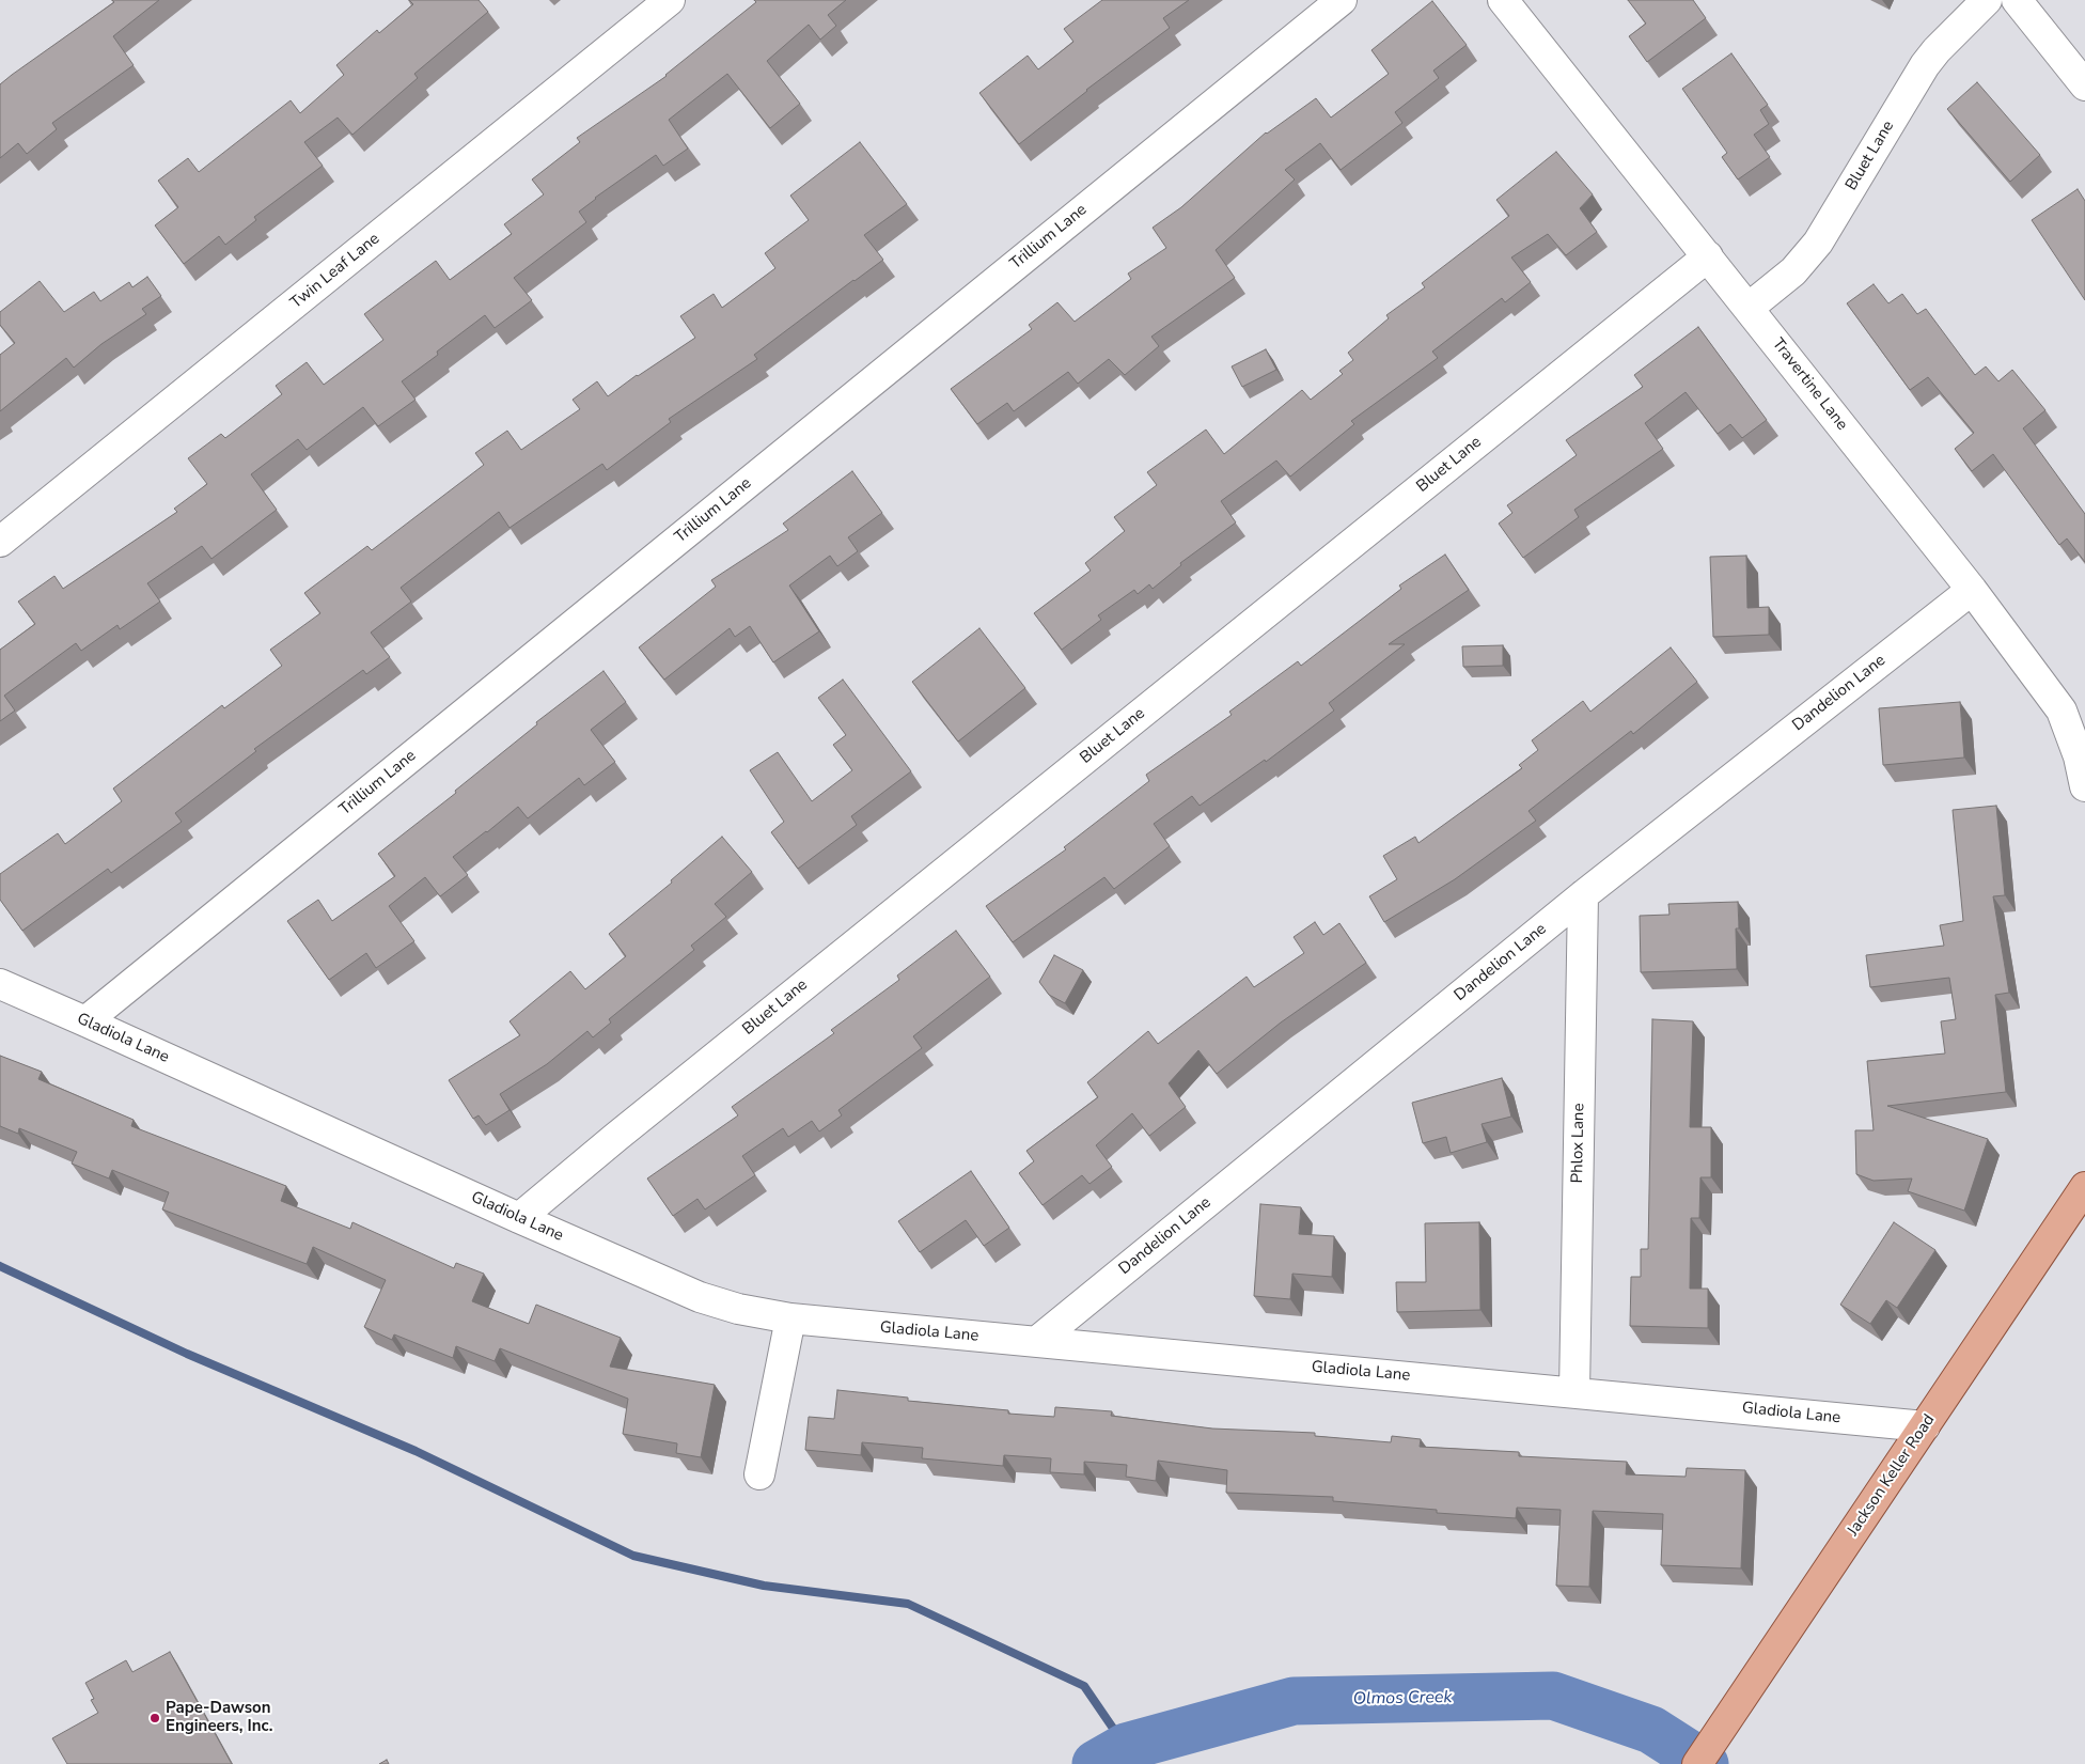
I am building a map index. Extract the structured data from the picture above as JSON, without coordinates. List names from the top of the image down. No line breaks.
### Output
{"streets":{"main road":["Jackson Keller Road"],"street":["Bluet Lane","Trillium Lane","Twin Leaf Lane","Travertine Lane","Dandelion Lane","Gladiola Lane","Phlox Lane"]},"crossings":[["Bluet Lane","Travertine Lane"],["Bluet Lane","Gladiola Lane"],["Trillium Lane","Gladiola Lane"],["Travertine Lane","Dandelion Lane"],["Dandelion Lane","Gladiola Lane"],["Dandelion Lane","Phlox Lane"],["Gladiola Lane","Phlox Lane"],["Gladiola Lane","Jackson Keller Road"]],"water":["Olmos Creek"],"places":["Pape-Dawson Engineers, Inc."]}
